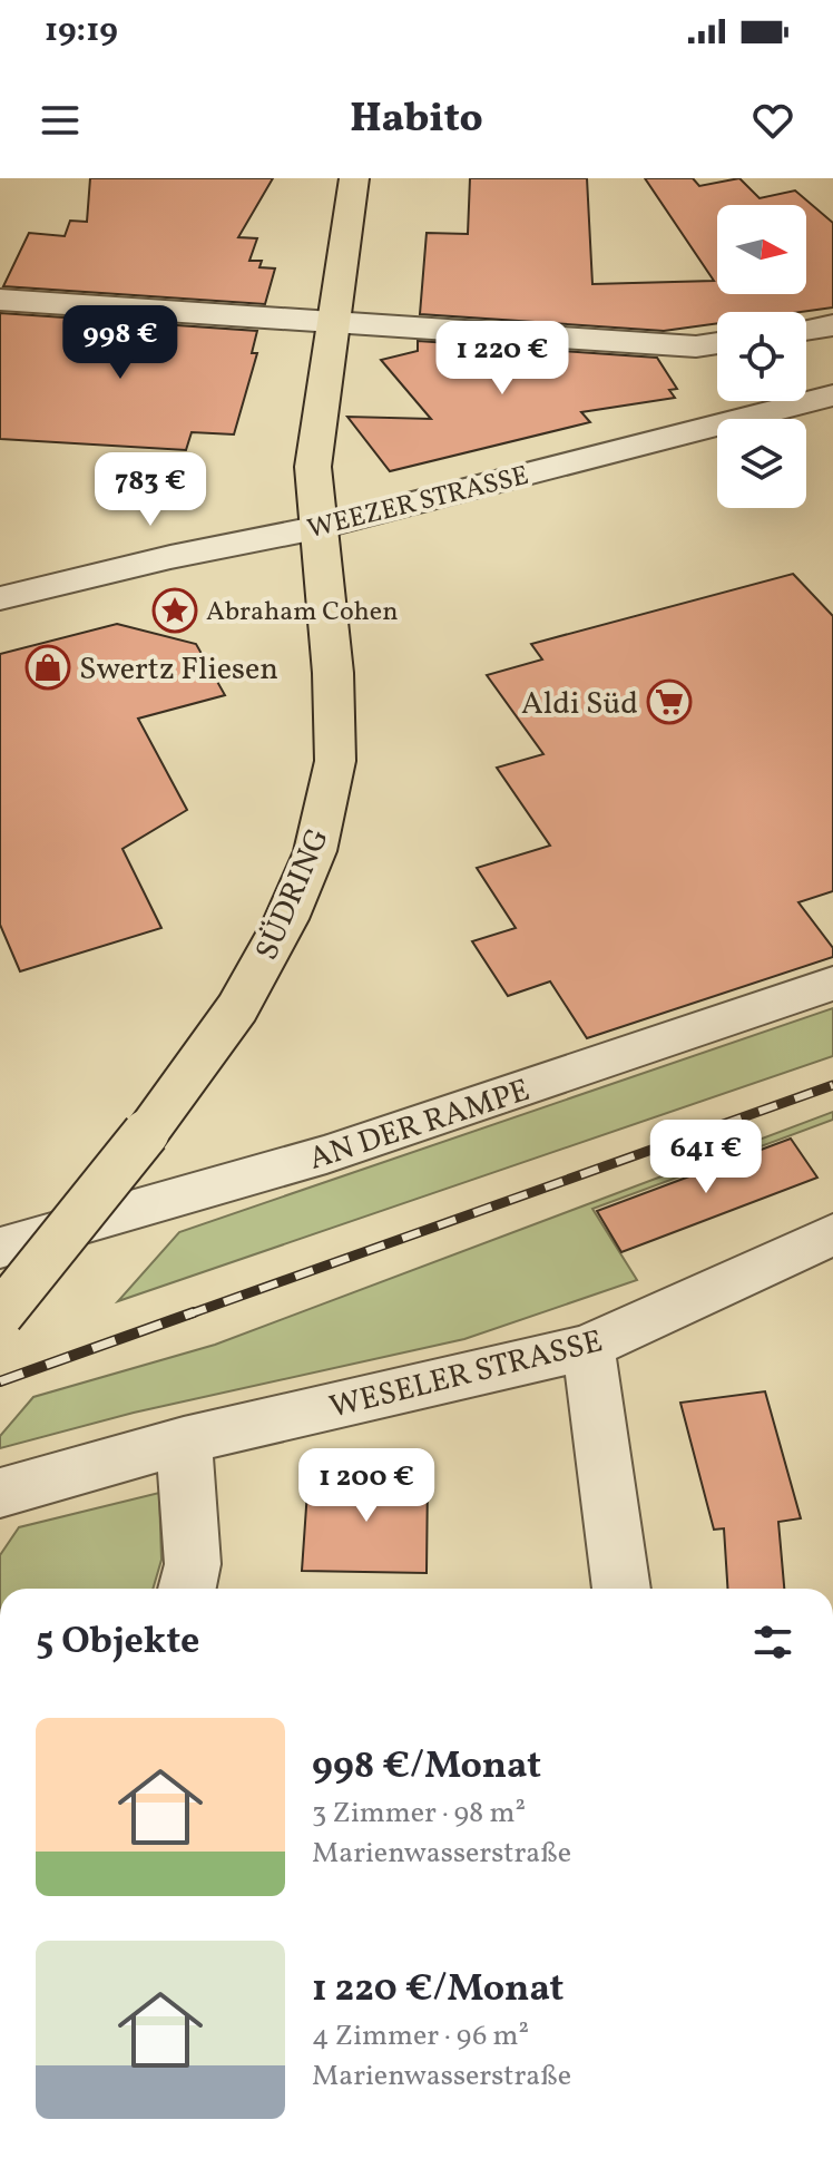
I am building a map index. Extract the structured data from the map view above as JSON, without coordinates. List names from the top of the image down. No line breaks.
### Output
{"streets":{"main road":["SÜDRING"],"street":["WEEZER STRASSE","AN DER RAMPE","WESELER STRASSE"]},"crossings":[["WEEZER STRASSE","SÜDRING"]],"places":{"place":["Abraham Cohen"],"shop":["Swertz Fliesen"],"supermarket":["Aldi Süd"]},"north":"right","page":{"status":"19:19","header":"Habito","price":["998 €","1 220 €","783 €","641 €","1 200 €"],"heading":"5 Objekte","list":[{"name":"998 €/Monat","note":"3 Zimmer · 98 m² · Marienwasserstraße"},{"name":"1 220 €/Monat","note":"4 Zimmer · 96 m² · Marienwasserstraße"}]}}
